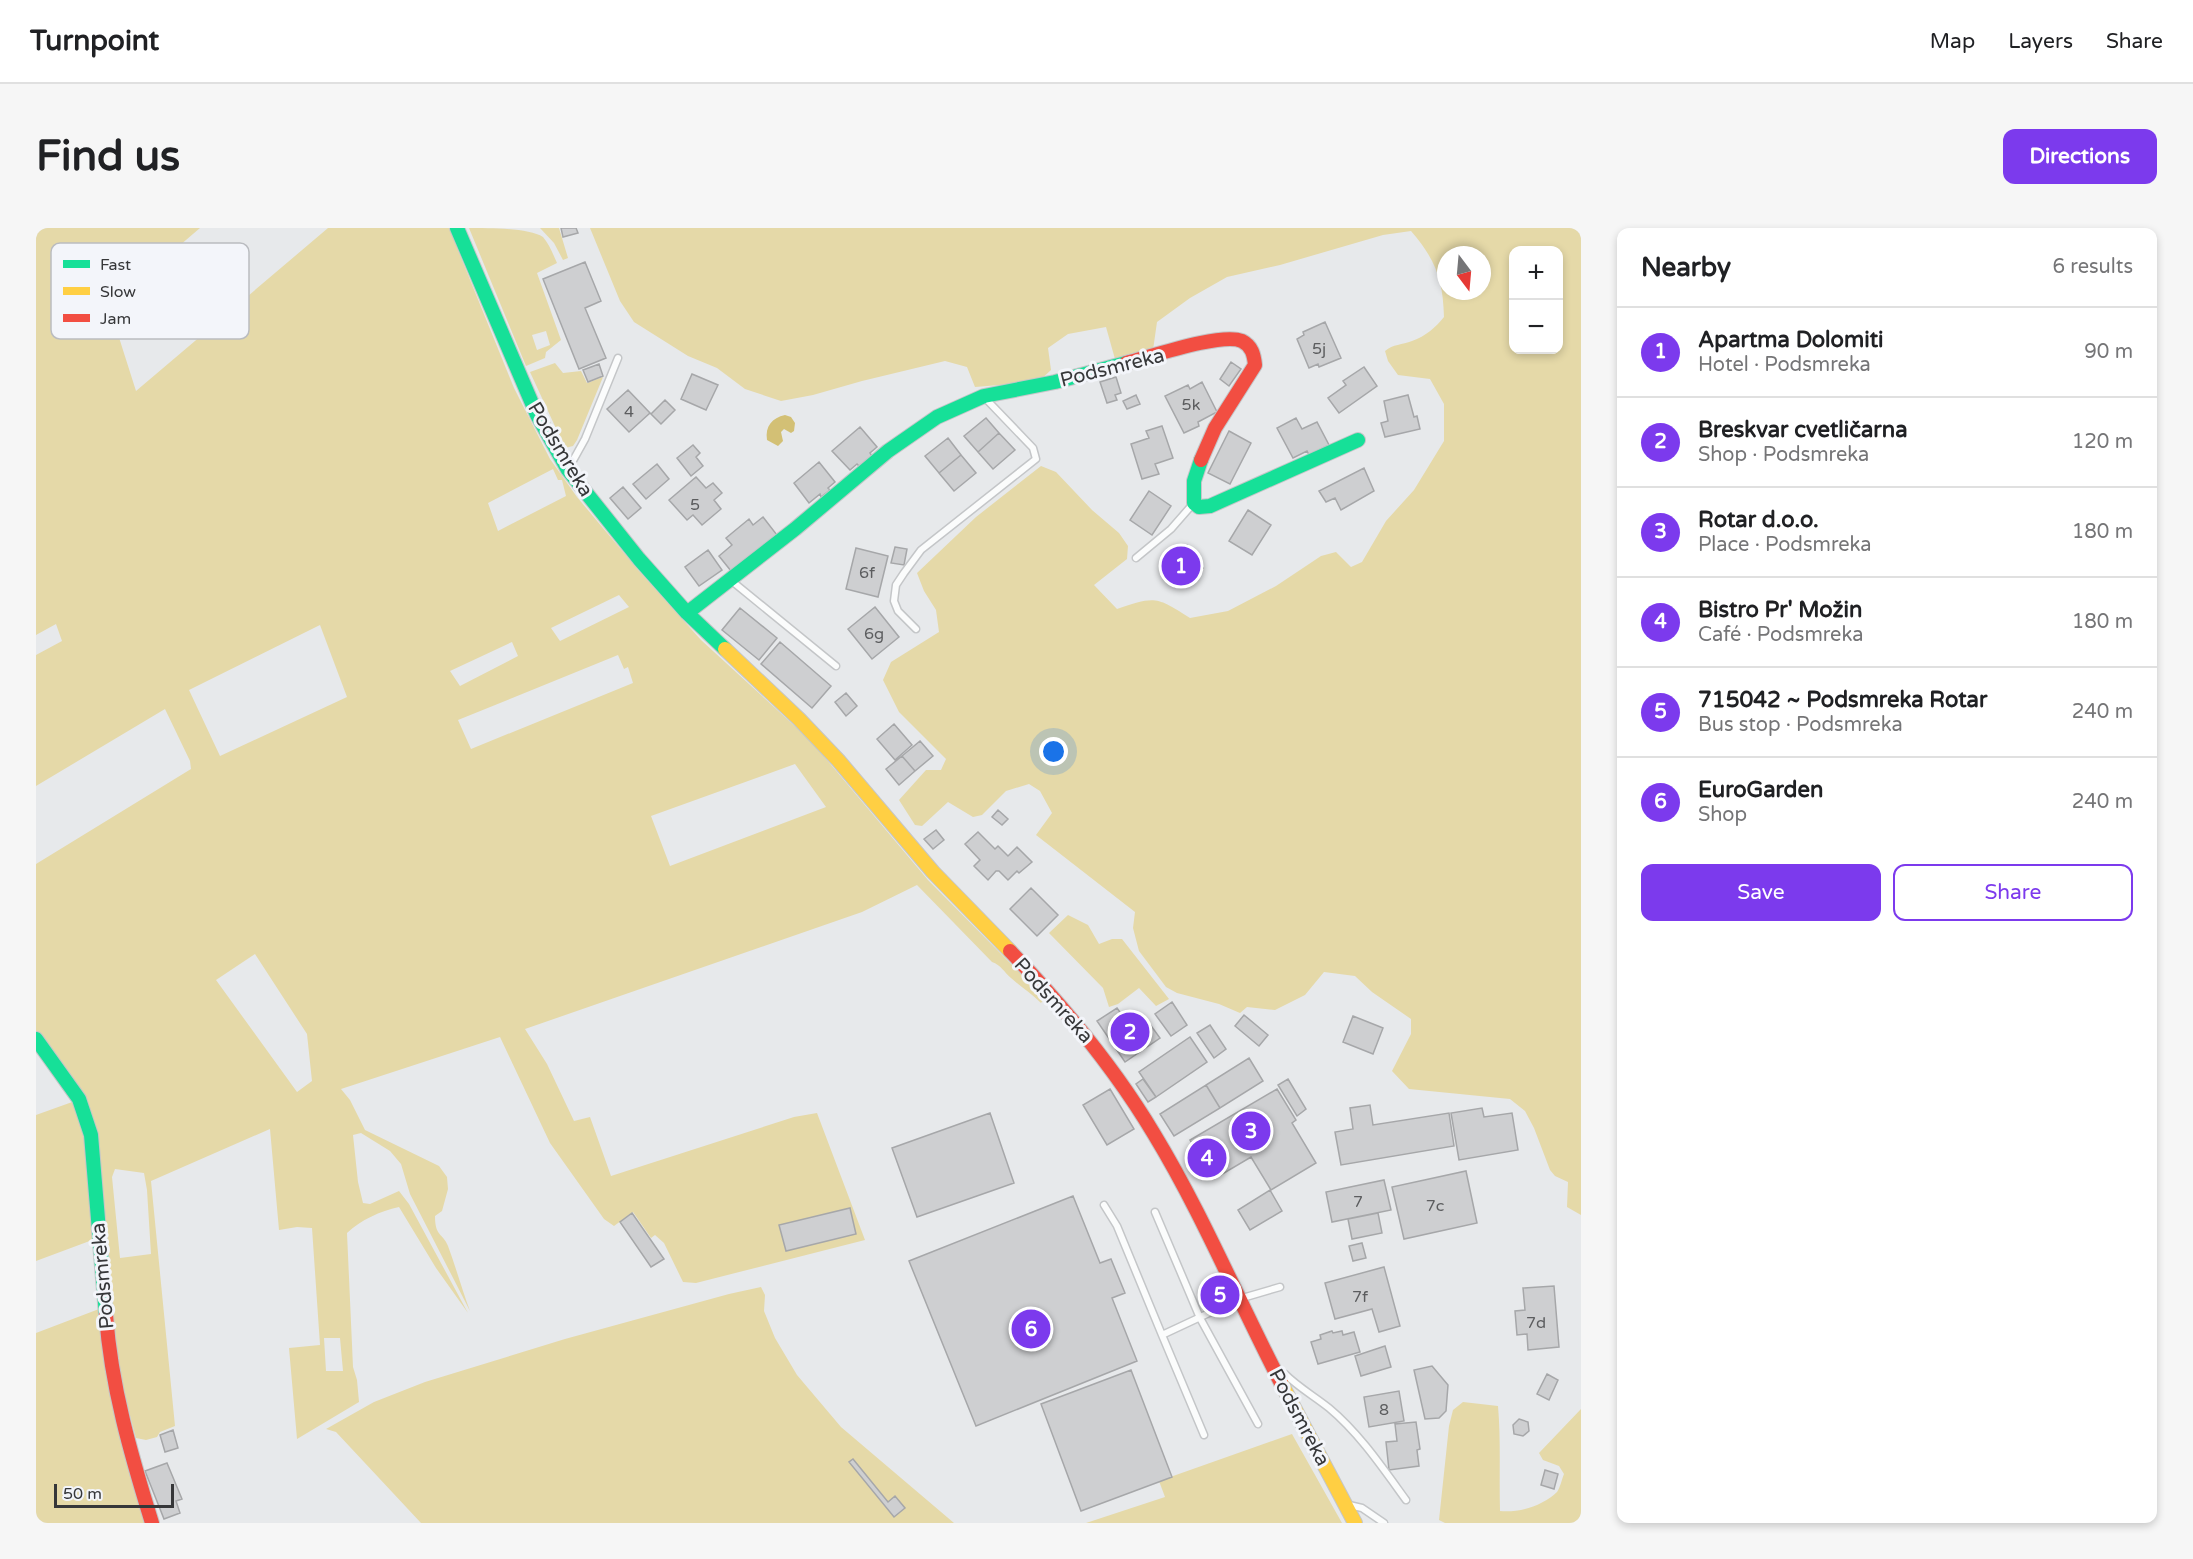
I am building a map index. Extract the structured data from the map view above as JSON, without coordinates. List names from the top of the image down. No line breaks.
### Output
{"streets":{"street":["Podsmreka"]},"house_numbers":["5j","5k","4","5","6f","6g","7","7c","7f","7d","8"],"legend":["Fast","Slow","Jam"],"scale_bar":"50 m","north":"bottom","page":{"header":"Turnpoint","nav":["Map","Layers","Share"],"buttons":["Directions",["Save","Share"]],"title":"Find us","heading":["Nearby","6 results"],"map_buttons":["+","−"],"list":[{"mark":"1","name":"Apartma Dolomiti","note":"Hotel · Podsmreka","value":"90 m"},{"mark":"2","name":"Breskvar cvetličarna","note":"Shop · Podsmreka","value":"120 m"},{"mark":"3","name":"Rotar d.o.o.","note":"Place · Podsmreka","value":"180 m"},{"mark":"4","name":"Bistro Pr' Možin","note":"Café · Podsmreka","value":"180 m"},{"mark":"5","name":"715042 ~ Podsmreka Rotar","note":"Bus stop · Podsmreka","value":"240 m"},{"mark":"6","name":"EuroGarden","note":"Shop","value":"240 m"}],"pins":["1","2","3","4","5","6"],"scale":"50 m"}}
